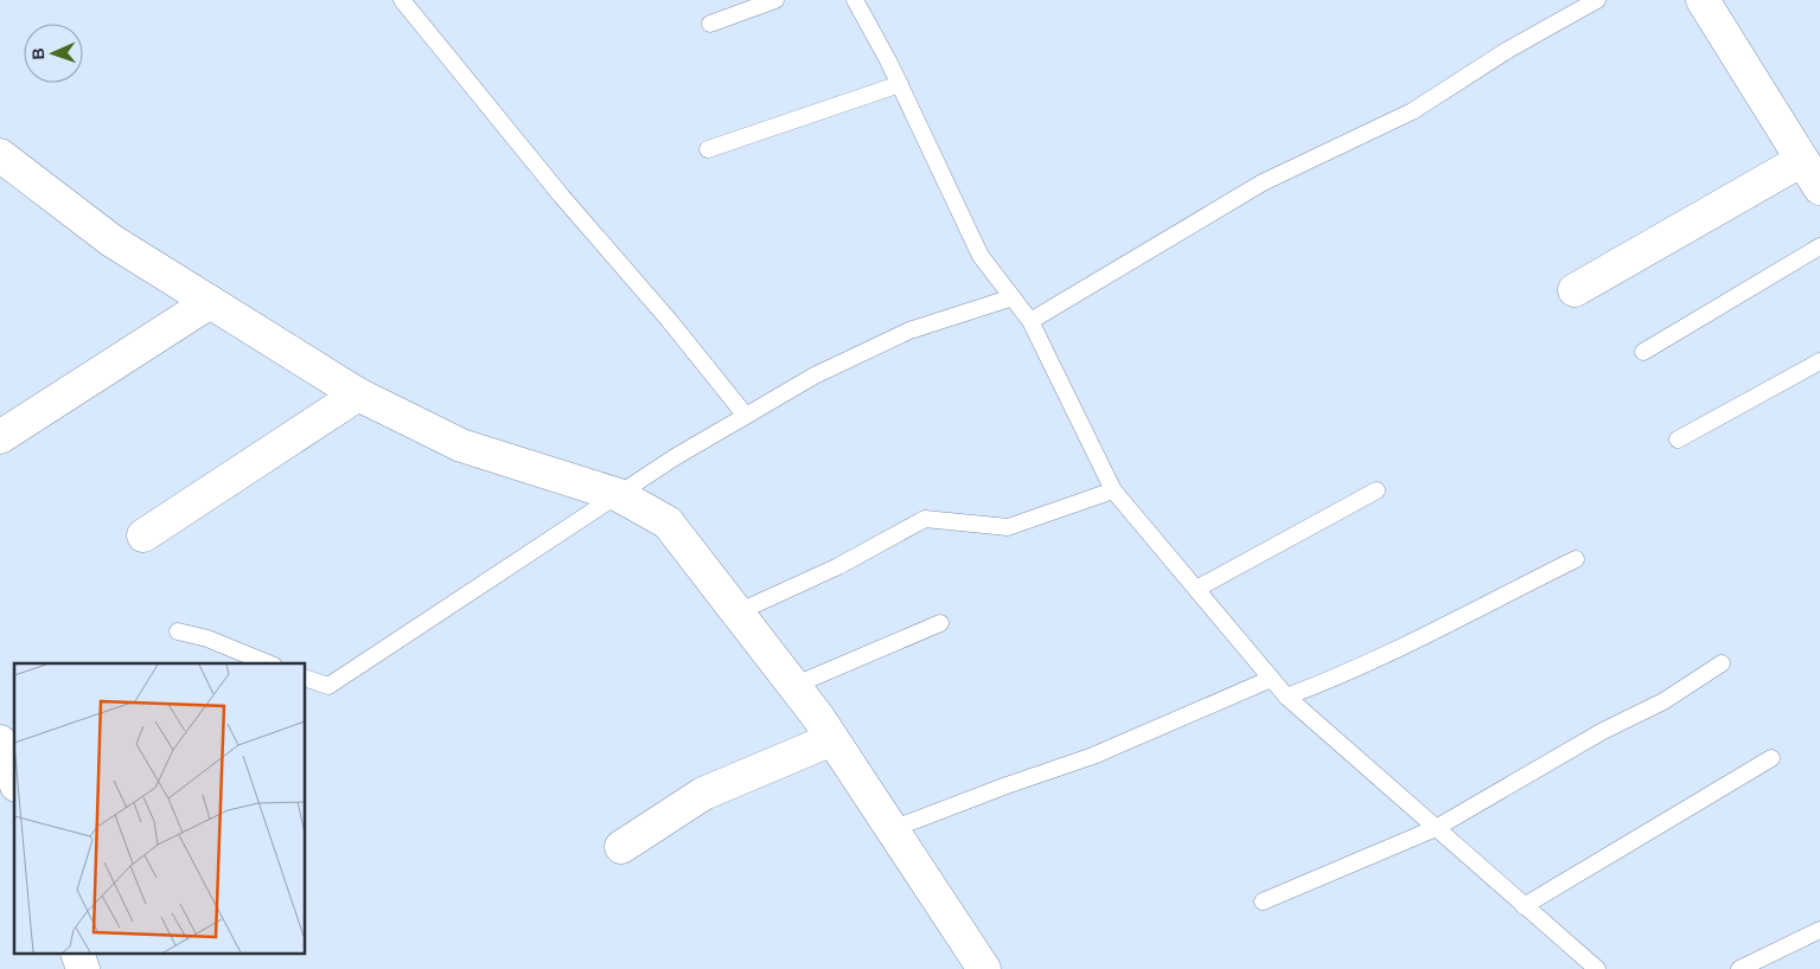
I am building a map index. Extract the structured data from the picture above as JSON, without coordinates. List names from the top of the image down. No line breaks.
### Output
{"north":"left"}
